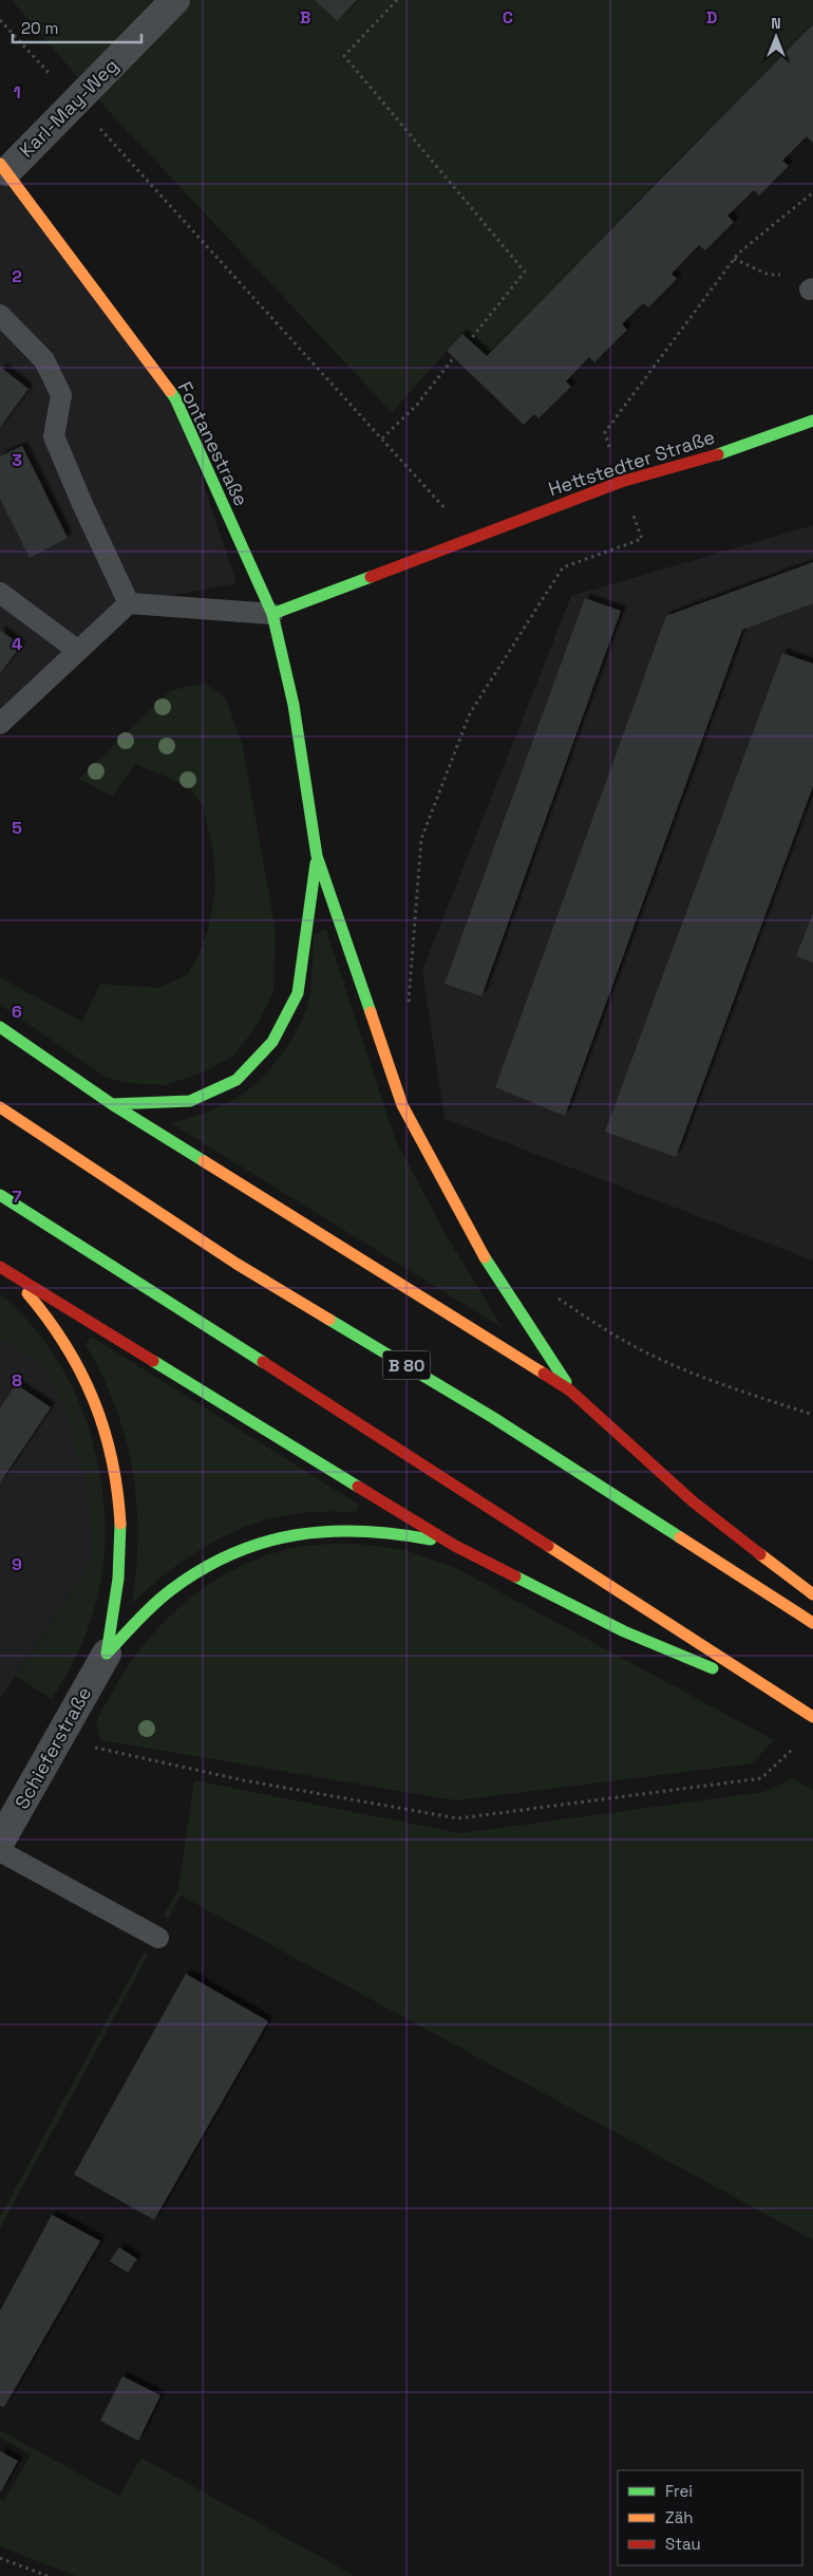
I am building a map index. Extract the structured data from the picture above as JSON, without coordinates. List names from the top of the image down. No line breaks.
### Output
{"streets":{"main road":["Fontanestraße","Hettstedter Straße","B 80"],"street":["Karl-May-Weg","Schieferstraße"]},"crossings":[["Karl-May-Weg","Fontanestraße"],["Fontanestraße","Hettstedter Straße"]],"legend":["Frei","Zäh","Stau"],"scale_bar":"20 m","north":"top","grid":{"columns":["B","C","D"],"rows":["1","2","3","4","5","6","7","8","9"]}}
